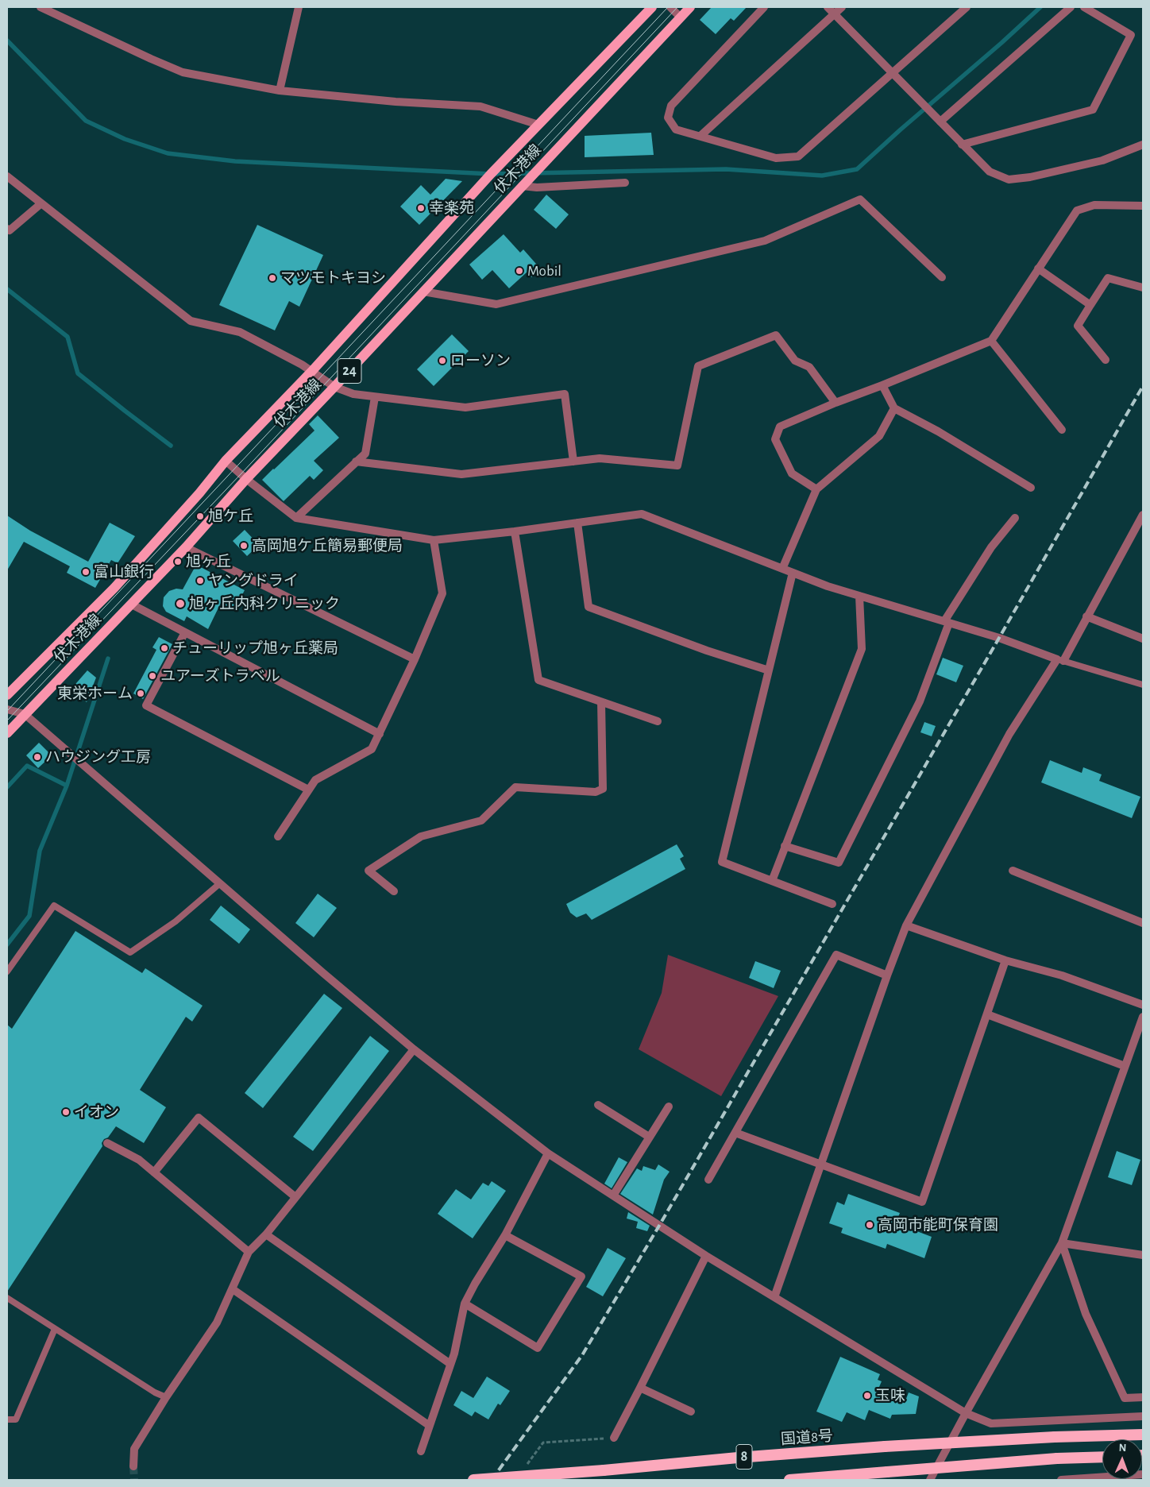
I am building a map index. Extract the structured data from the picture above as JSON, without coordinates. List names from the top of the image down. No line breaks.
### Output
{"streets":{"highway":["国道8号","8"],"main road":["伏木港線","24"]},"places":["幸楽苑","Mobil","マツモトキヨシ","ローソン","旭ケ丘","高岡旭ケ丘簡易郵便局","旭ヶ丘","富山銀行","ヤングドライ","旭ヶ丘内科クリニック","チューリップ旭ヶ丘薬局","ユアーズトラベル","東栄ホーム","ハウジング工房","イオン","高岡市能町保育園","玉味"],"north":"top"}
